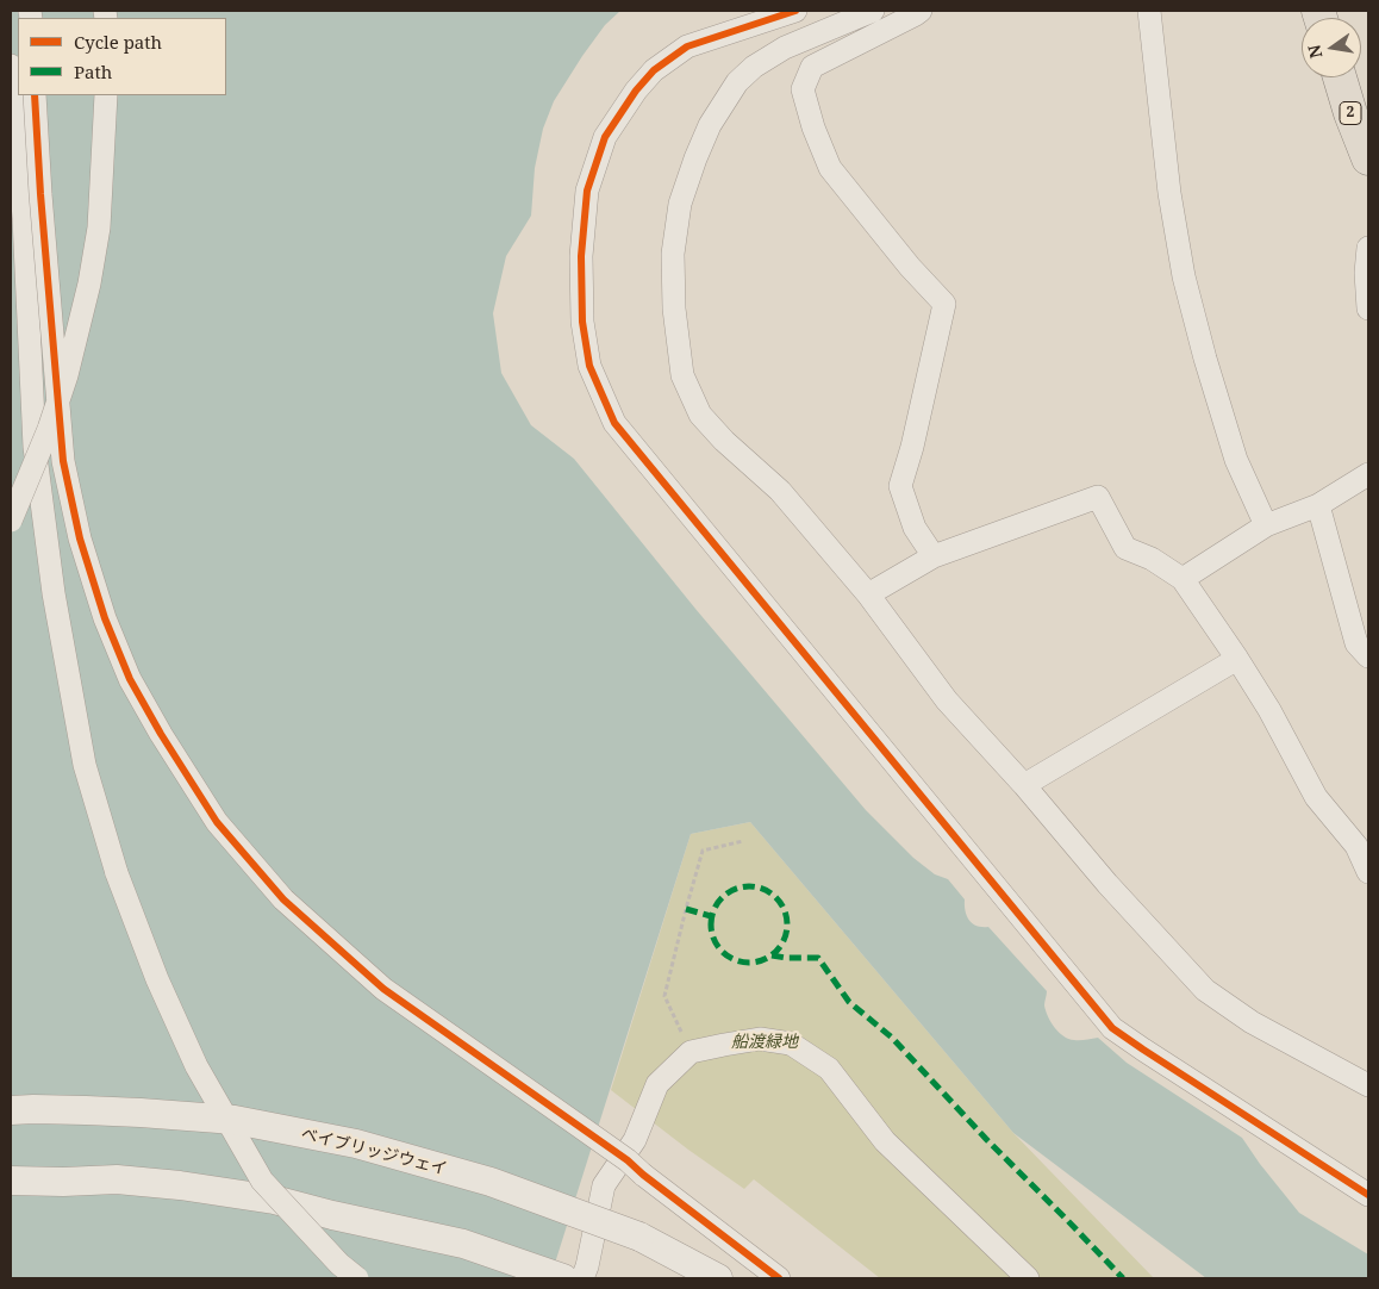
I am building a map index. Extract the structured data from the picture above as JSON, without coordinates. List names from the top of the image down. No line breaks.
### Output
{"streets":{"main road":["2"],"street":["ベイブリッジウェイ"]},"parks":["船渡緑地"],"legend":["Cycle path","Path"],"north":"left"}
